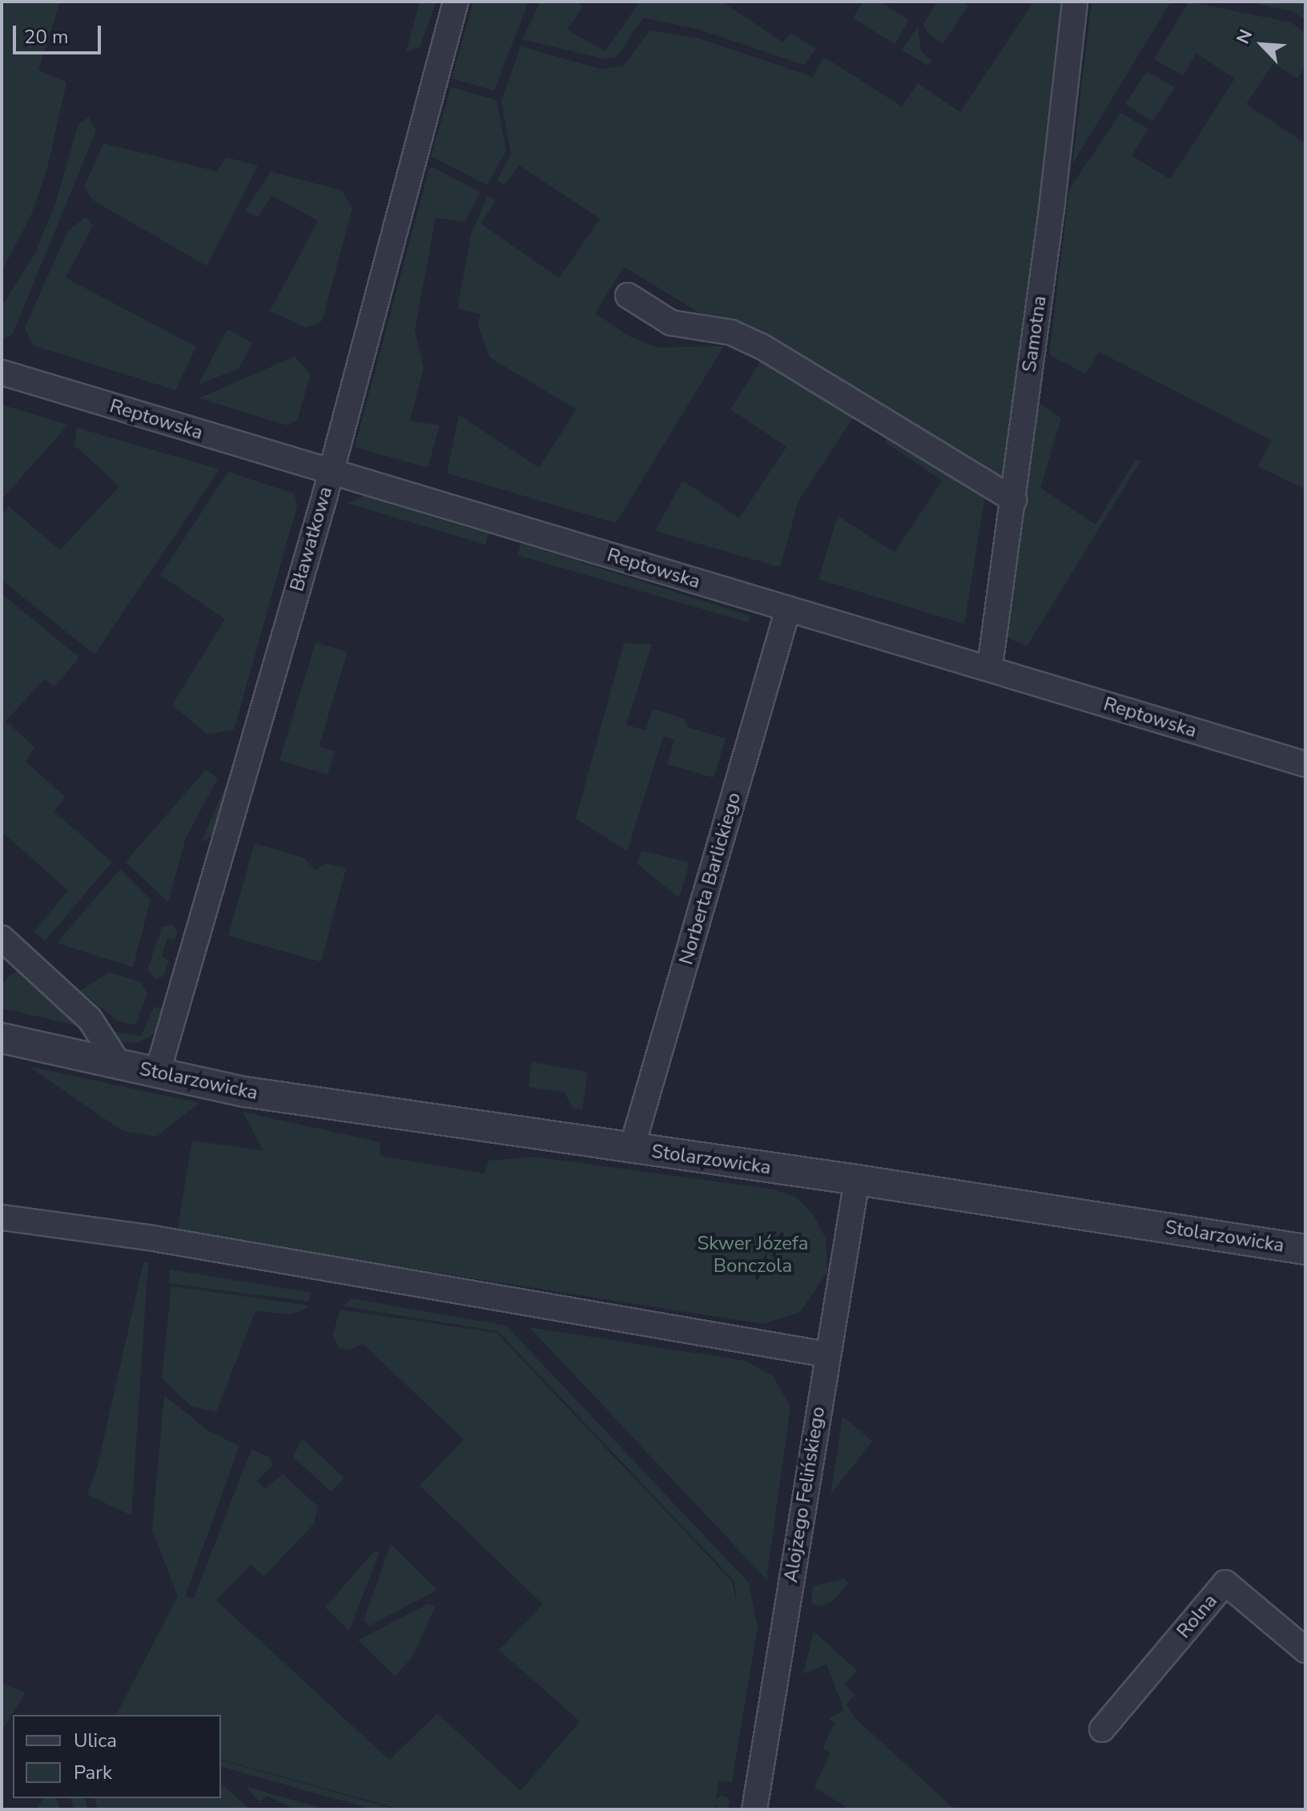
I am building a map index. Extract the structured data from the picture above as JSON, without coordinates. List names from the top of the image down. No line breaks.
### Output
{"streets":{"street":["Samotna","Reptowska","Bławatkowa","Norberta Barlickiego","Stolarzowicka","Alojzego Felińskiego","Rolna"]},"crossings":[["Samotna","Reptowska"],["Reptowska","Bławatkowa"],["Reptowska","Norberta Barlickiego"],["Bławatkowa","Stolarzowicka"],["Norberta Barlickiego","Stolarzowicka"],["Stolarzowicka","Alojzego Felińskiego"]],"parks":["Skwer Józefa Bonczola"],"legend":["Ulica","Park"],"scale_bar":"20 m","north":"top left"}
